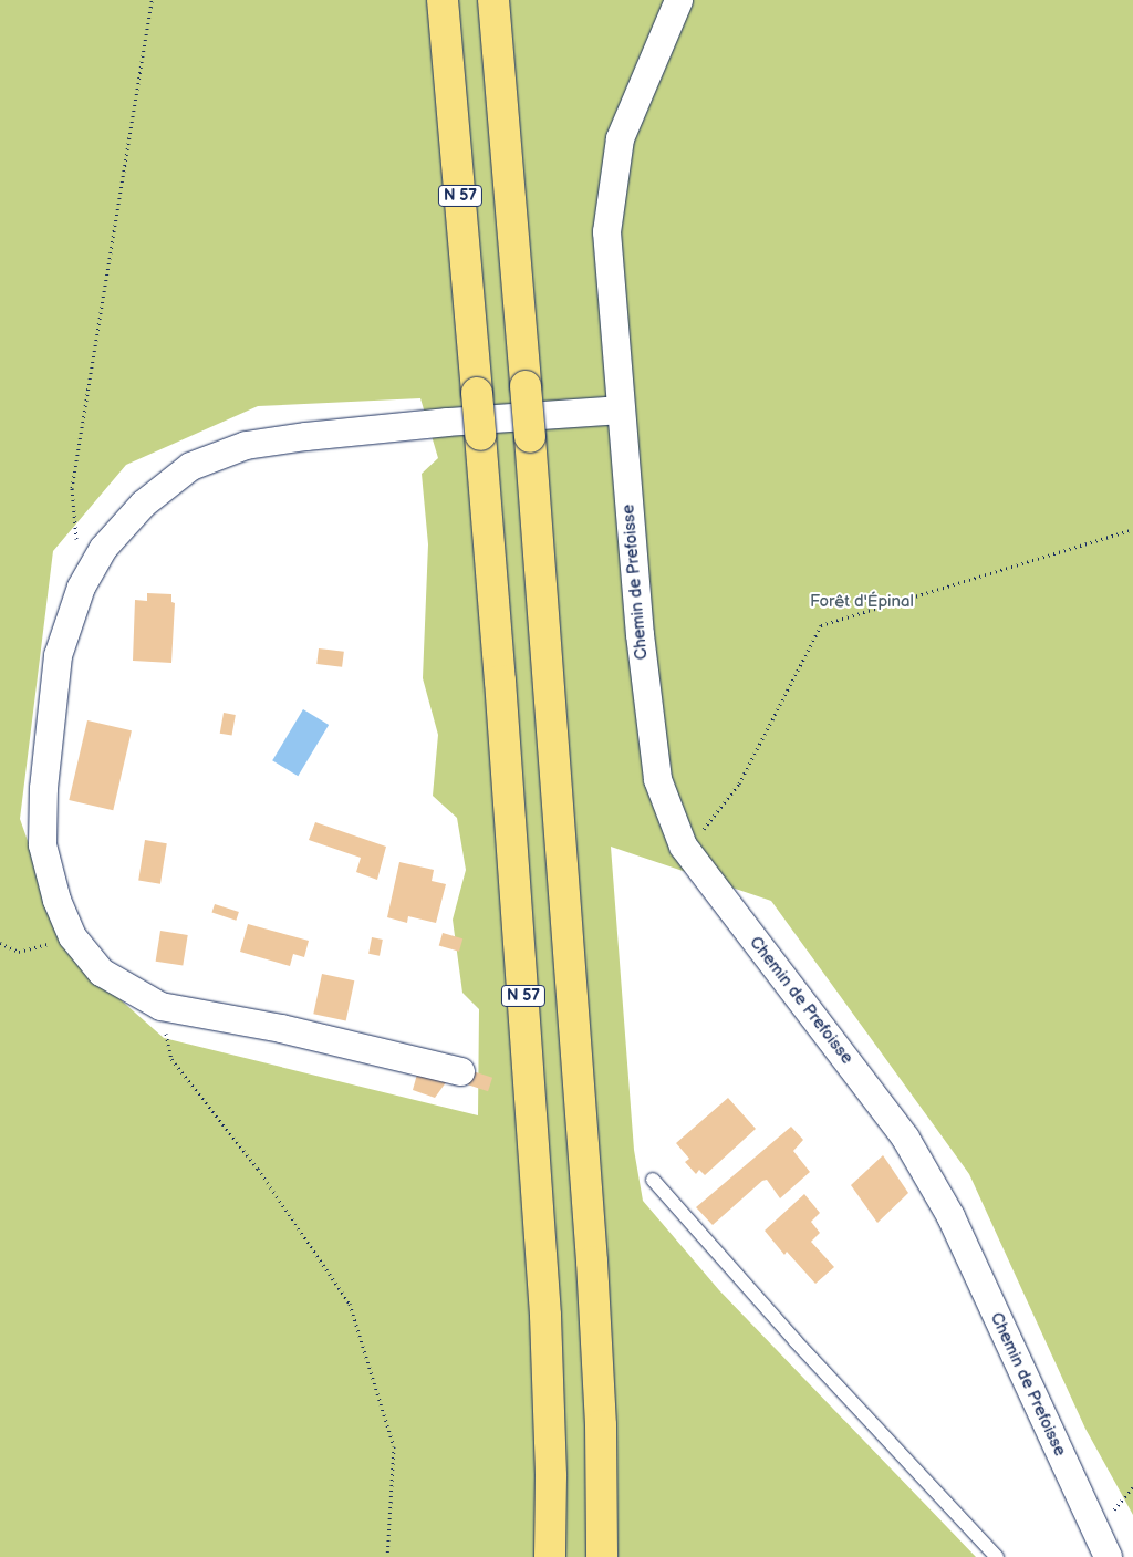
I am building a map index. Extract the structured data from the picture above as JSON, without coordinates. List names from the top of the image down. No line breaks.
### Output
{"streets":{"highway":["N 57"],"street":["Chemin de Prefoisse"]},"parks":["Forêt d'Épinal"]}
